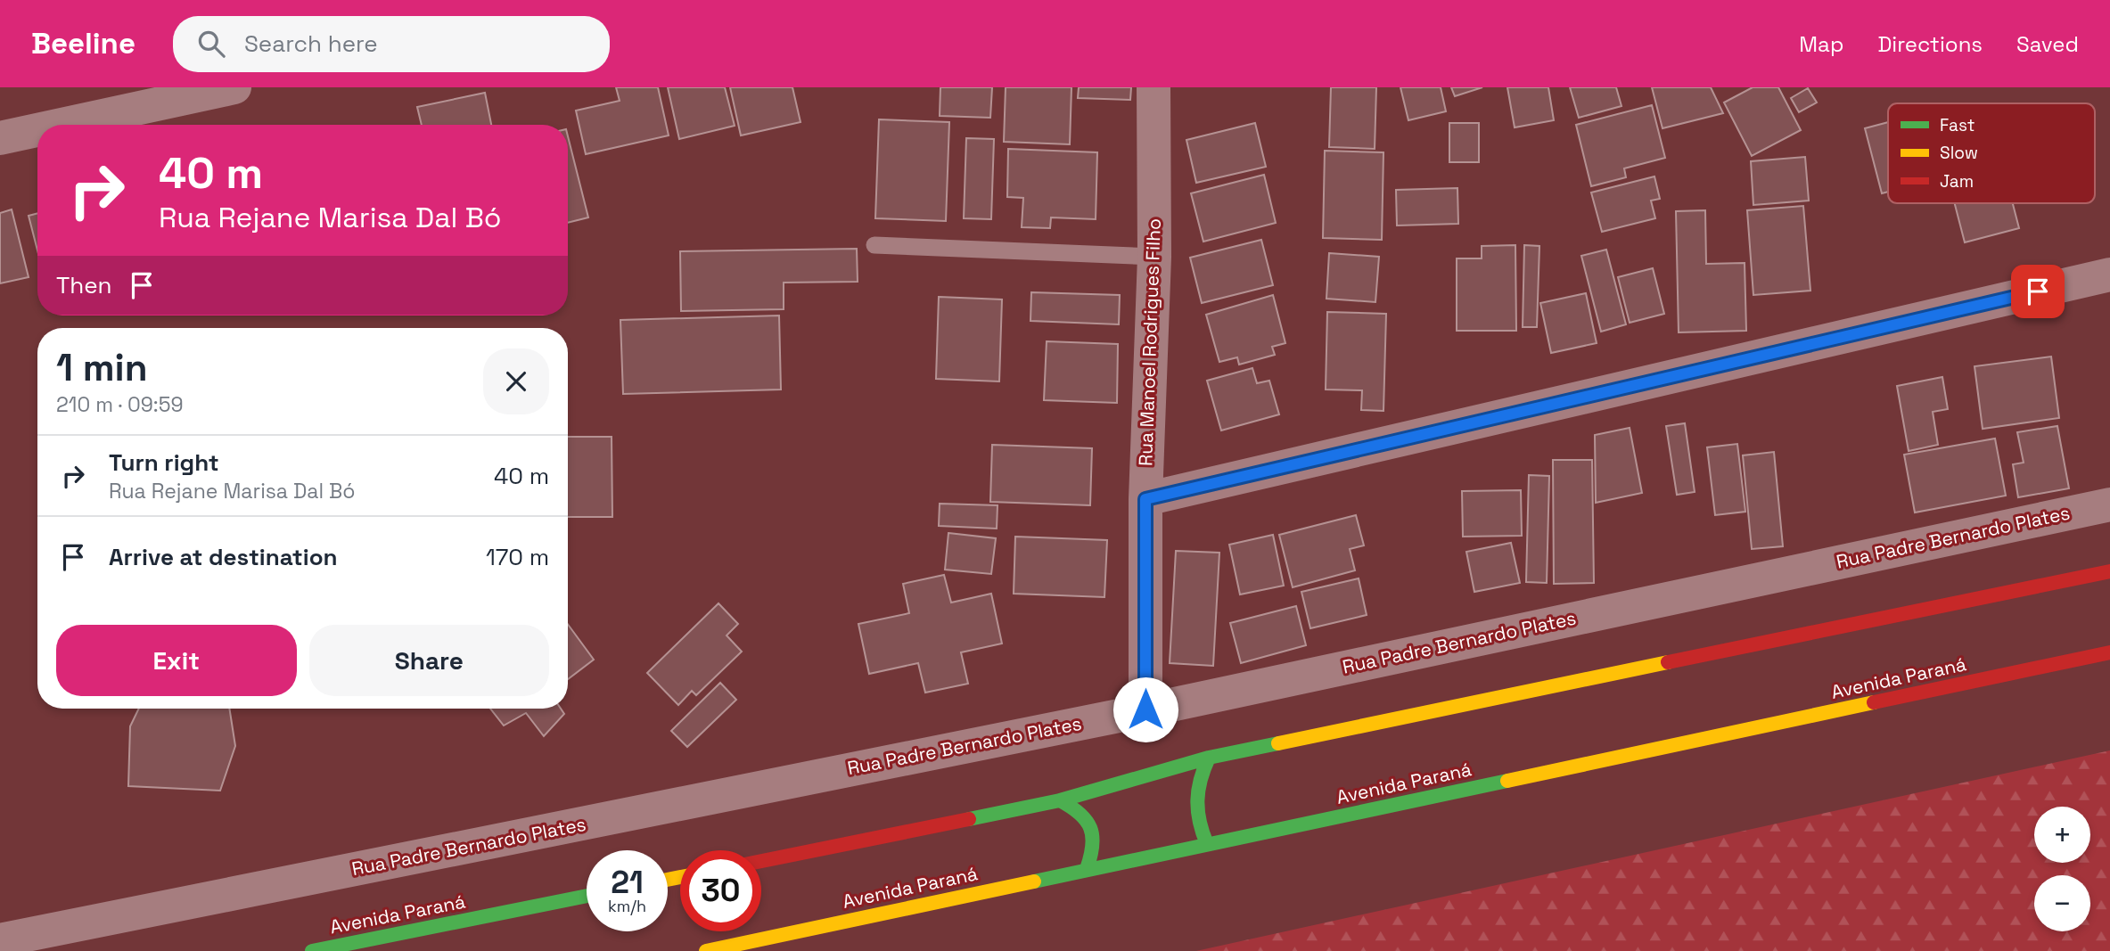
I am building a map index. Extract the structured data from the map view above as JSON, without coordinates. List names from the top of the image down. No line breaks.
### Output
{"streets":{"main road":["Avenida Paraná"],"street":["Rua Manoel Rodrigues Filho","Rua Padre Bernardo Plates"]},"crossings":[["Rua Manoel Rodrigues Filho","Rua Padre Bernardo Plates"]],"legend":["Fast","Slow","Jam"],"page":{"header":"Beeline","search":"Search here","nav":["Map","Directions","Saved"],"turn":["40 m","Rua Rejane Marisa Dal Bó"],"then":"Then","heading":["1 min","210 m · 09:59"],"list":[{"name":"Turn right","note":"Rua Rejane Marisa Dal Bó","value":"40 m"},{"name":"Arrive at destination","value":"170 m"}],"buttons":["Exit","Share"],"map_buttons":["+","−"],"speed":"21 km/h","limit":"30"}}
